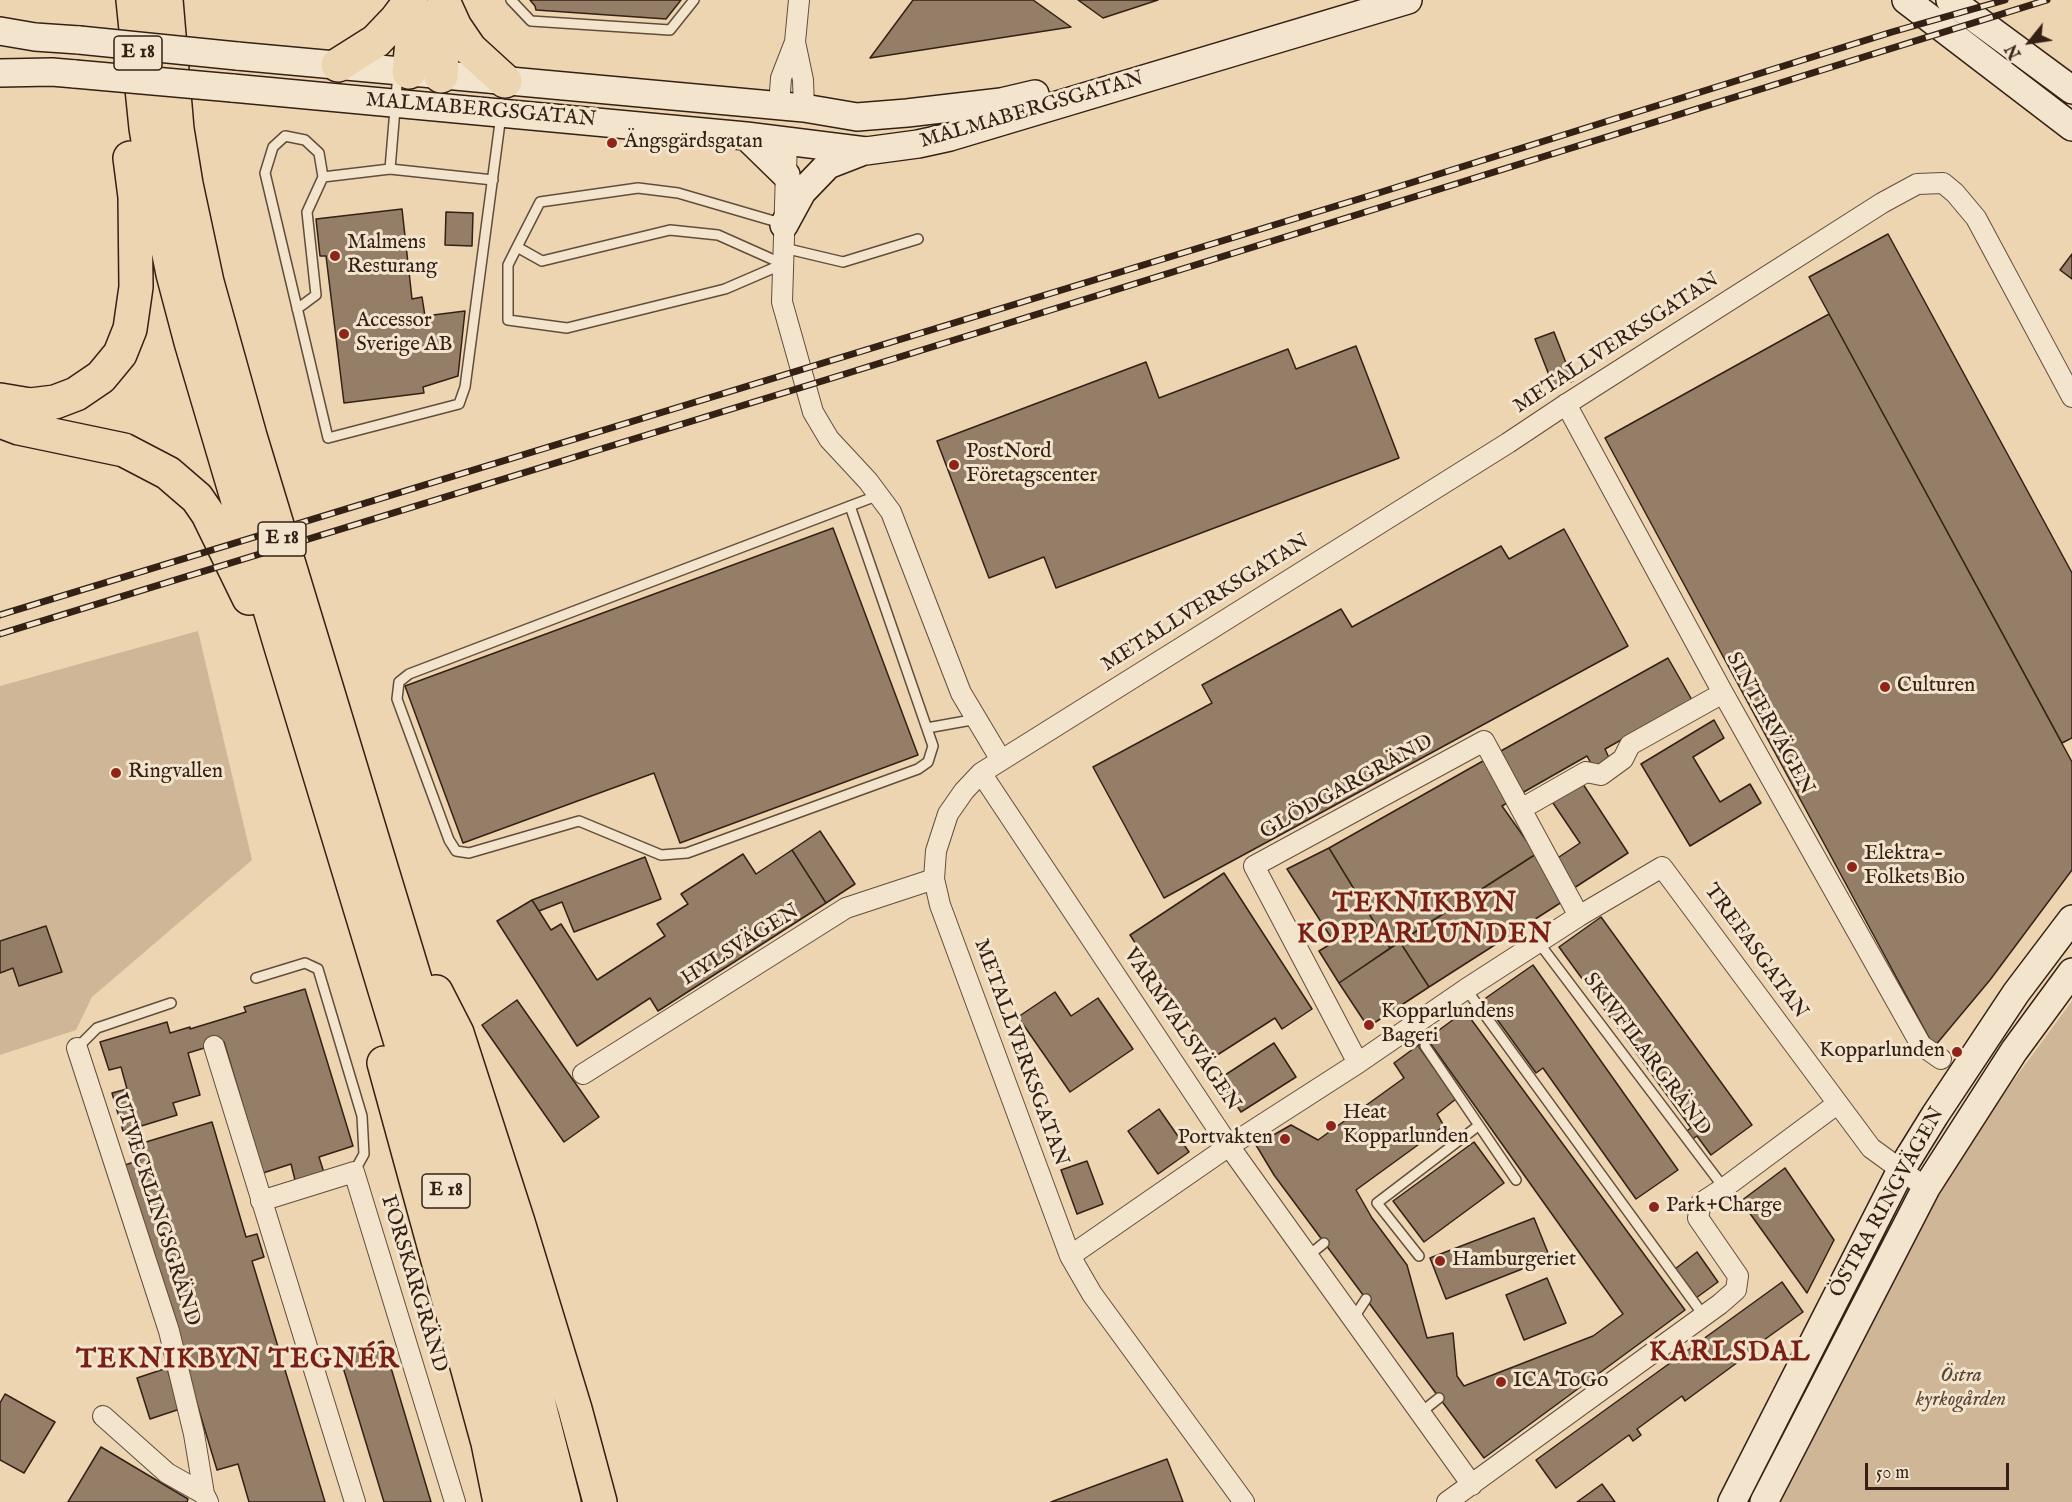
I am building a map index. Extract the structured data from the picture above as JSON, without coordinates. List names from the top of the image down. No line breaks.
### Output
{"streets":{"highway":["E 18"],"main road":["MALMABERGSGATAN","ÖSTRA RINGVÄGEN"],"street":["METALLVERKSGATAN","SINTERVÄGEN","GLÖDGARGRÄND","HYLSVÄGEN","TREFASGATAN","VARMVALSVÄGEN","UTVECKLINGSGRÄND","FORSKARGRÄND"],"lane":["SKIVFILARGRÄND"]},"crossings":[["METALLVERKSGATAN","SINTERVÄGEN"],["METALLVERKSGATAN","HYLSVÄGEN"],["METALLVERKSGATAN","VARMVALSVÄGEN"],["GLÖDGARGRÄND","TREFASGATAN"],["TREFASGATAN","ÖSTRA RINGVÄGEN"]],"districts":["TEKNIKBYN KOPPARLUNDEN","KARLSDAL","TEKNIKBYN TEGNÉR"],"parks":["Östra kyrkogården"],"places":["Ängsgärdsgatan","Malmens Resturang","Accessor Sverige AB","PostNord Företagscenter","Culturen","Ringvallen","Elektra - Folkets Bio","Kopparlundens Bageri","Kopparlunden","Heat Kopparlunden","Portvakten","Park+Charge","Hamburgeriet","ICA ToGo"],"scale_bar":"50 m","north":"bottom left"}
